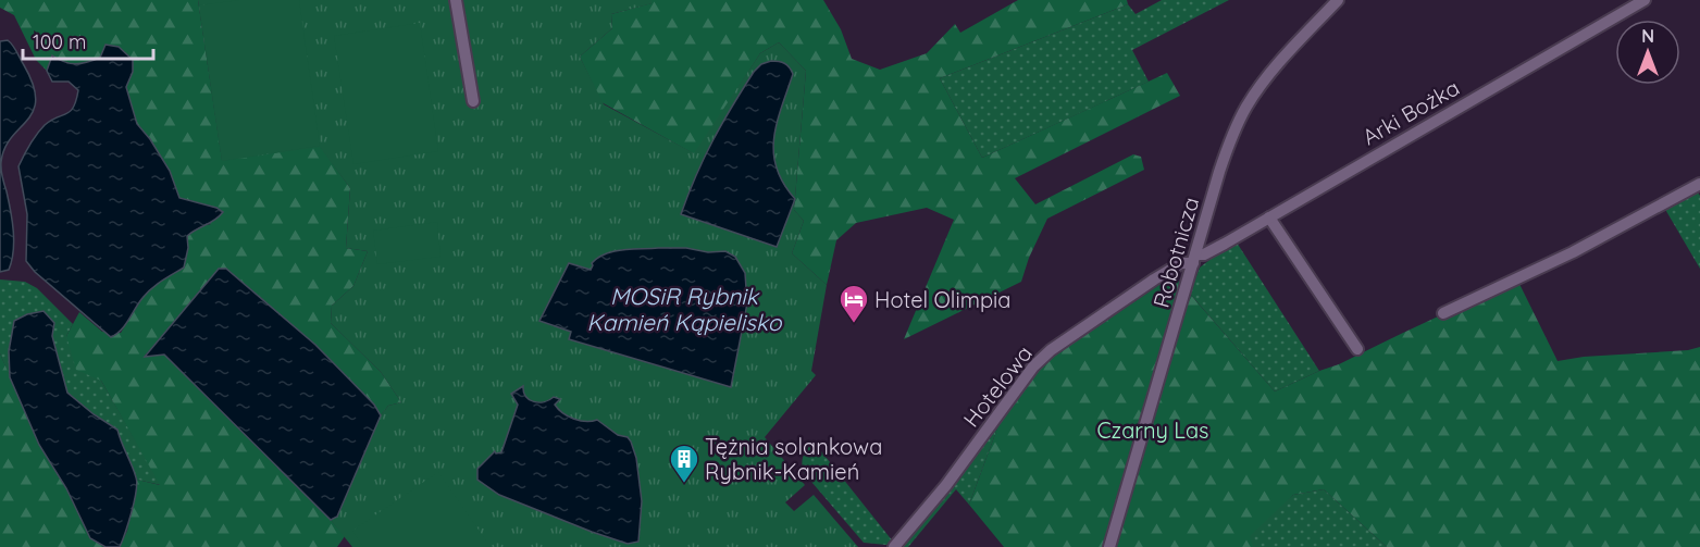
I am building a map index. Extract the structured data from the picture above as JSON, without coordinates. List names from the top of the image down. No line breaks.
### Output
{"streets":{"street":["Arki Bożka","Robotnicza","Hotelowa"]},"crossings":[["Arki Bożka","Robotnicza"],["Arki Bożka","Hotelowa"],["Robotnicza","Hotelowa"]],"water":["MOSiR Rybnik Kamień Kąpielisko"],"parks":["Czarny Las"],"places":{"hotel":["Hotel Olimpia"],"building":["Tężnia solankowa Rybnik-Kamień"]},"scale_bar":"100 m","north":"top"}
